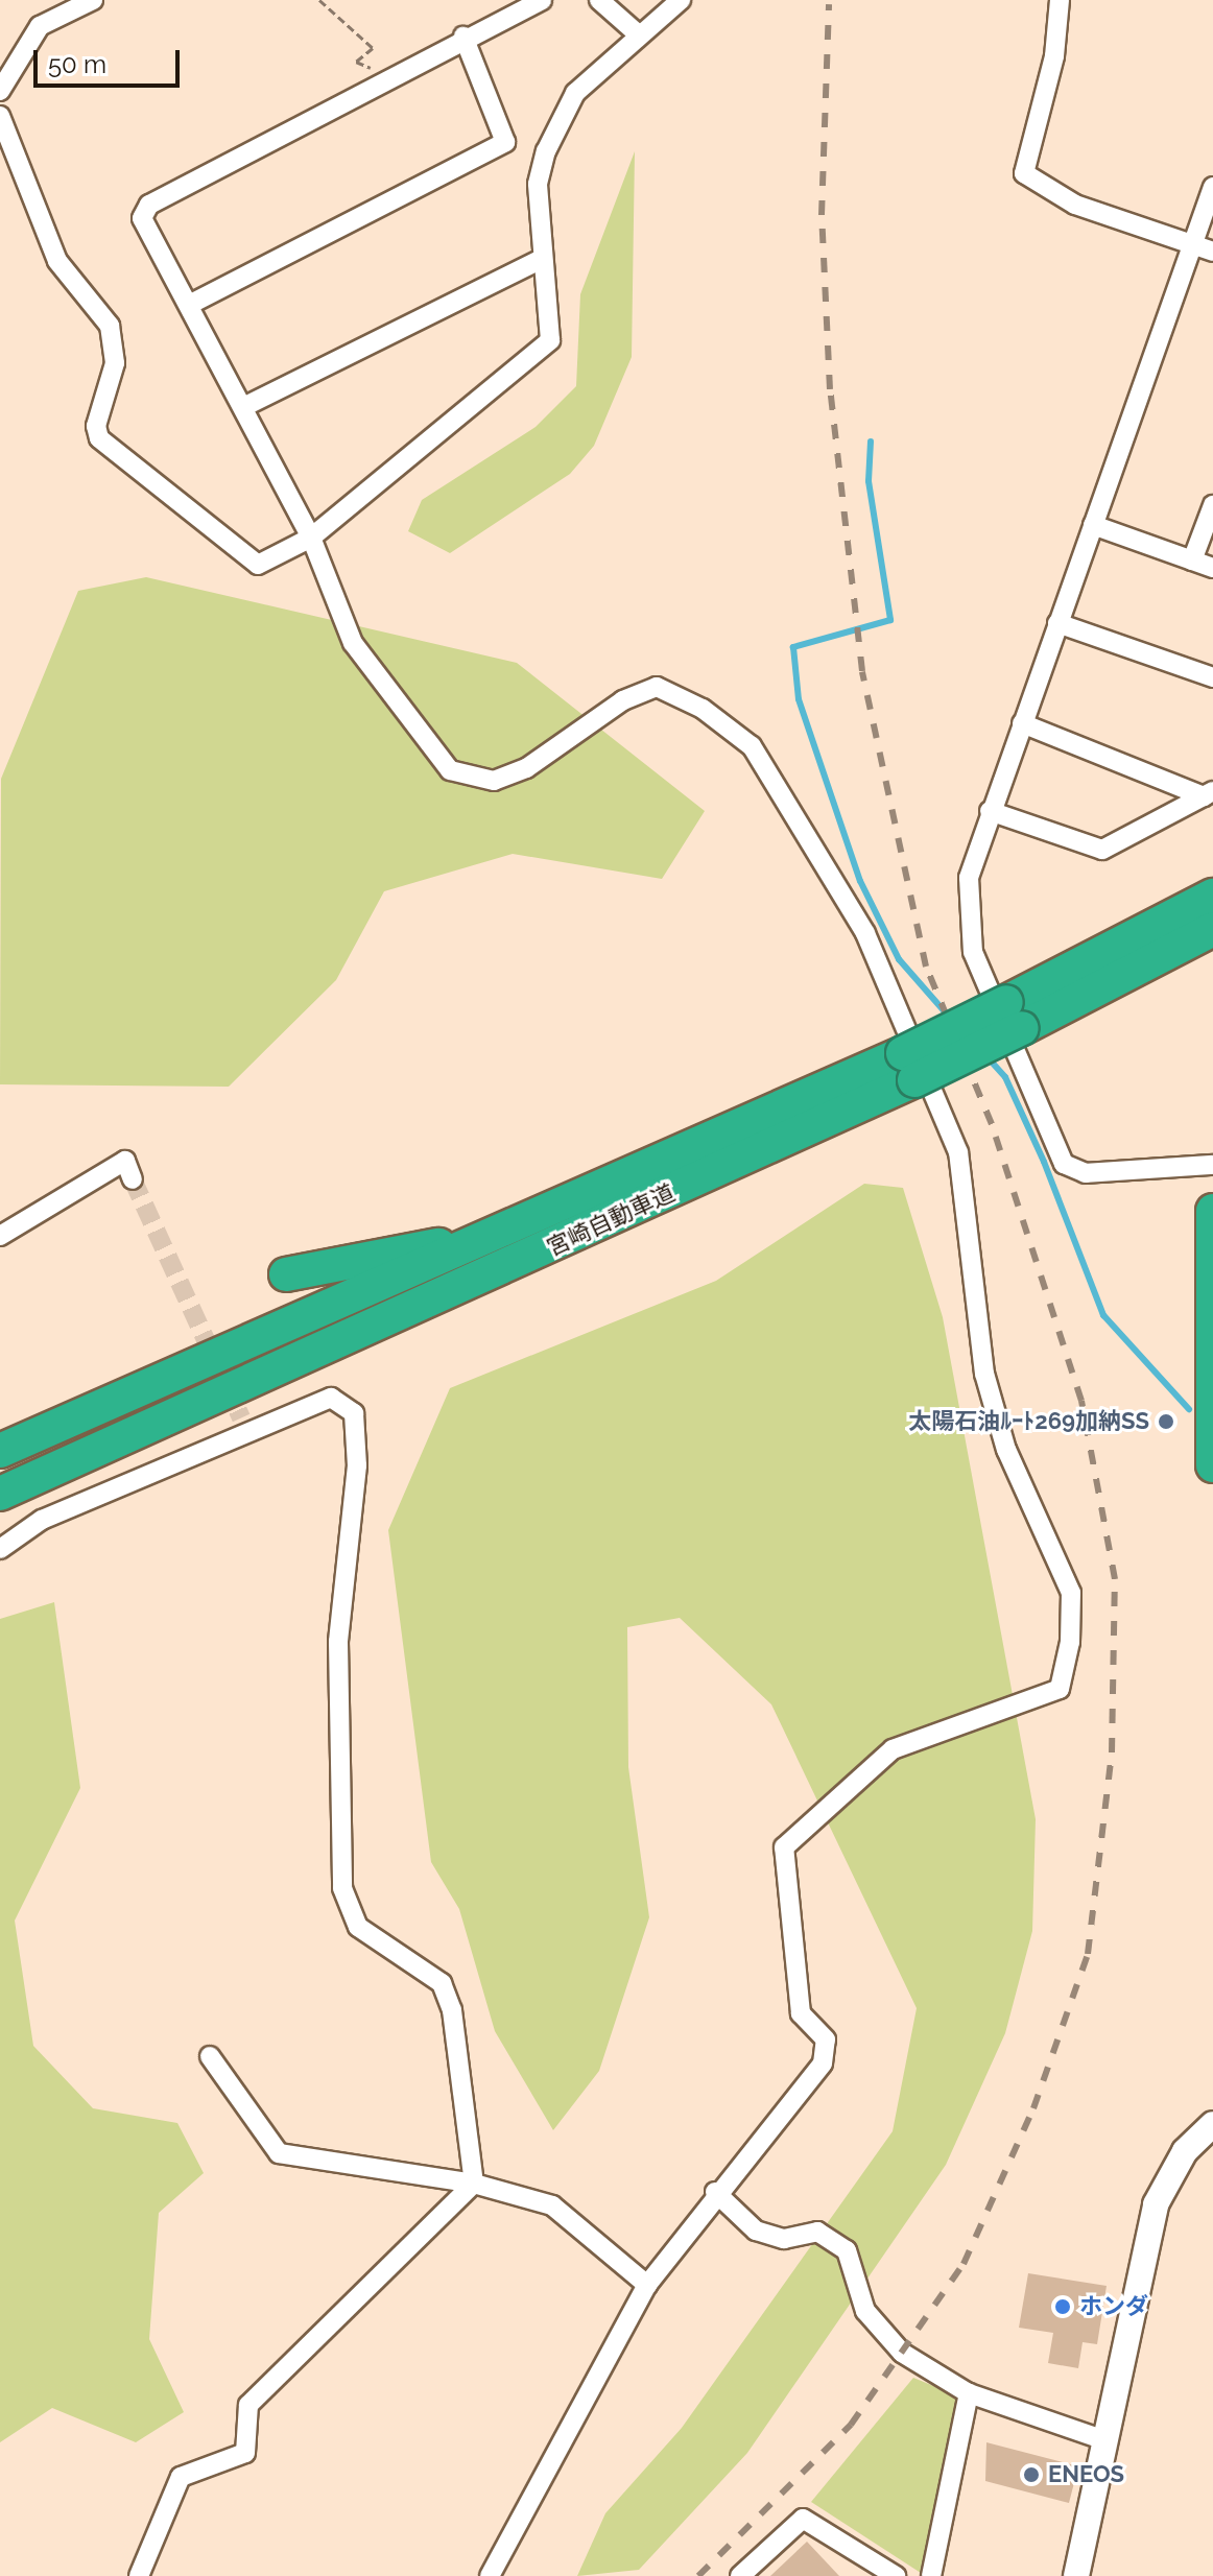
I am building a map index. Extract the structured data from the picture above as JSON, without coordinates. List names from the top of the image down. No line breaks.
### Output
{"streets":{"highway":["宮崎自動車道"]},"places":["太陽石油ﾙｰﾄ269加納SS","ホンダ","ENEOS"],"scale_bar":"50 m"}
